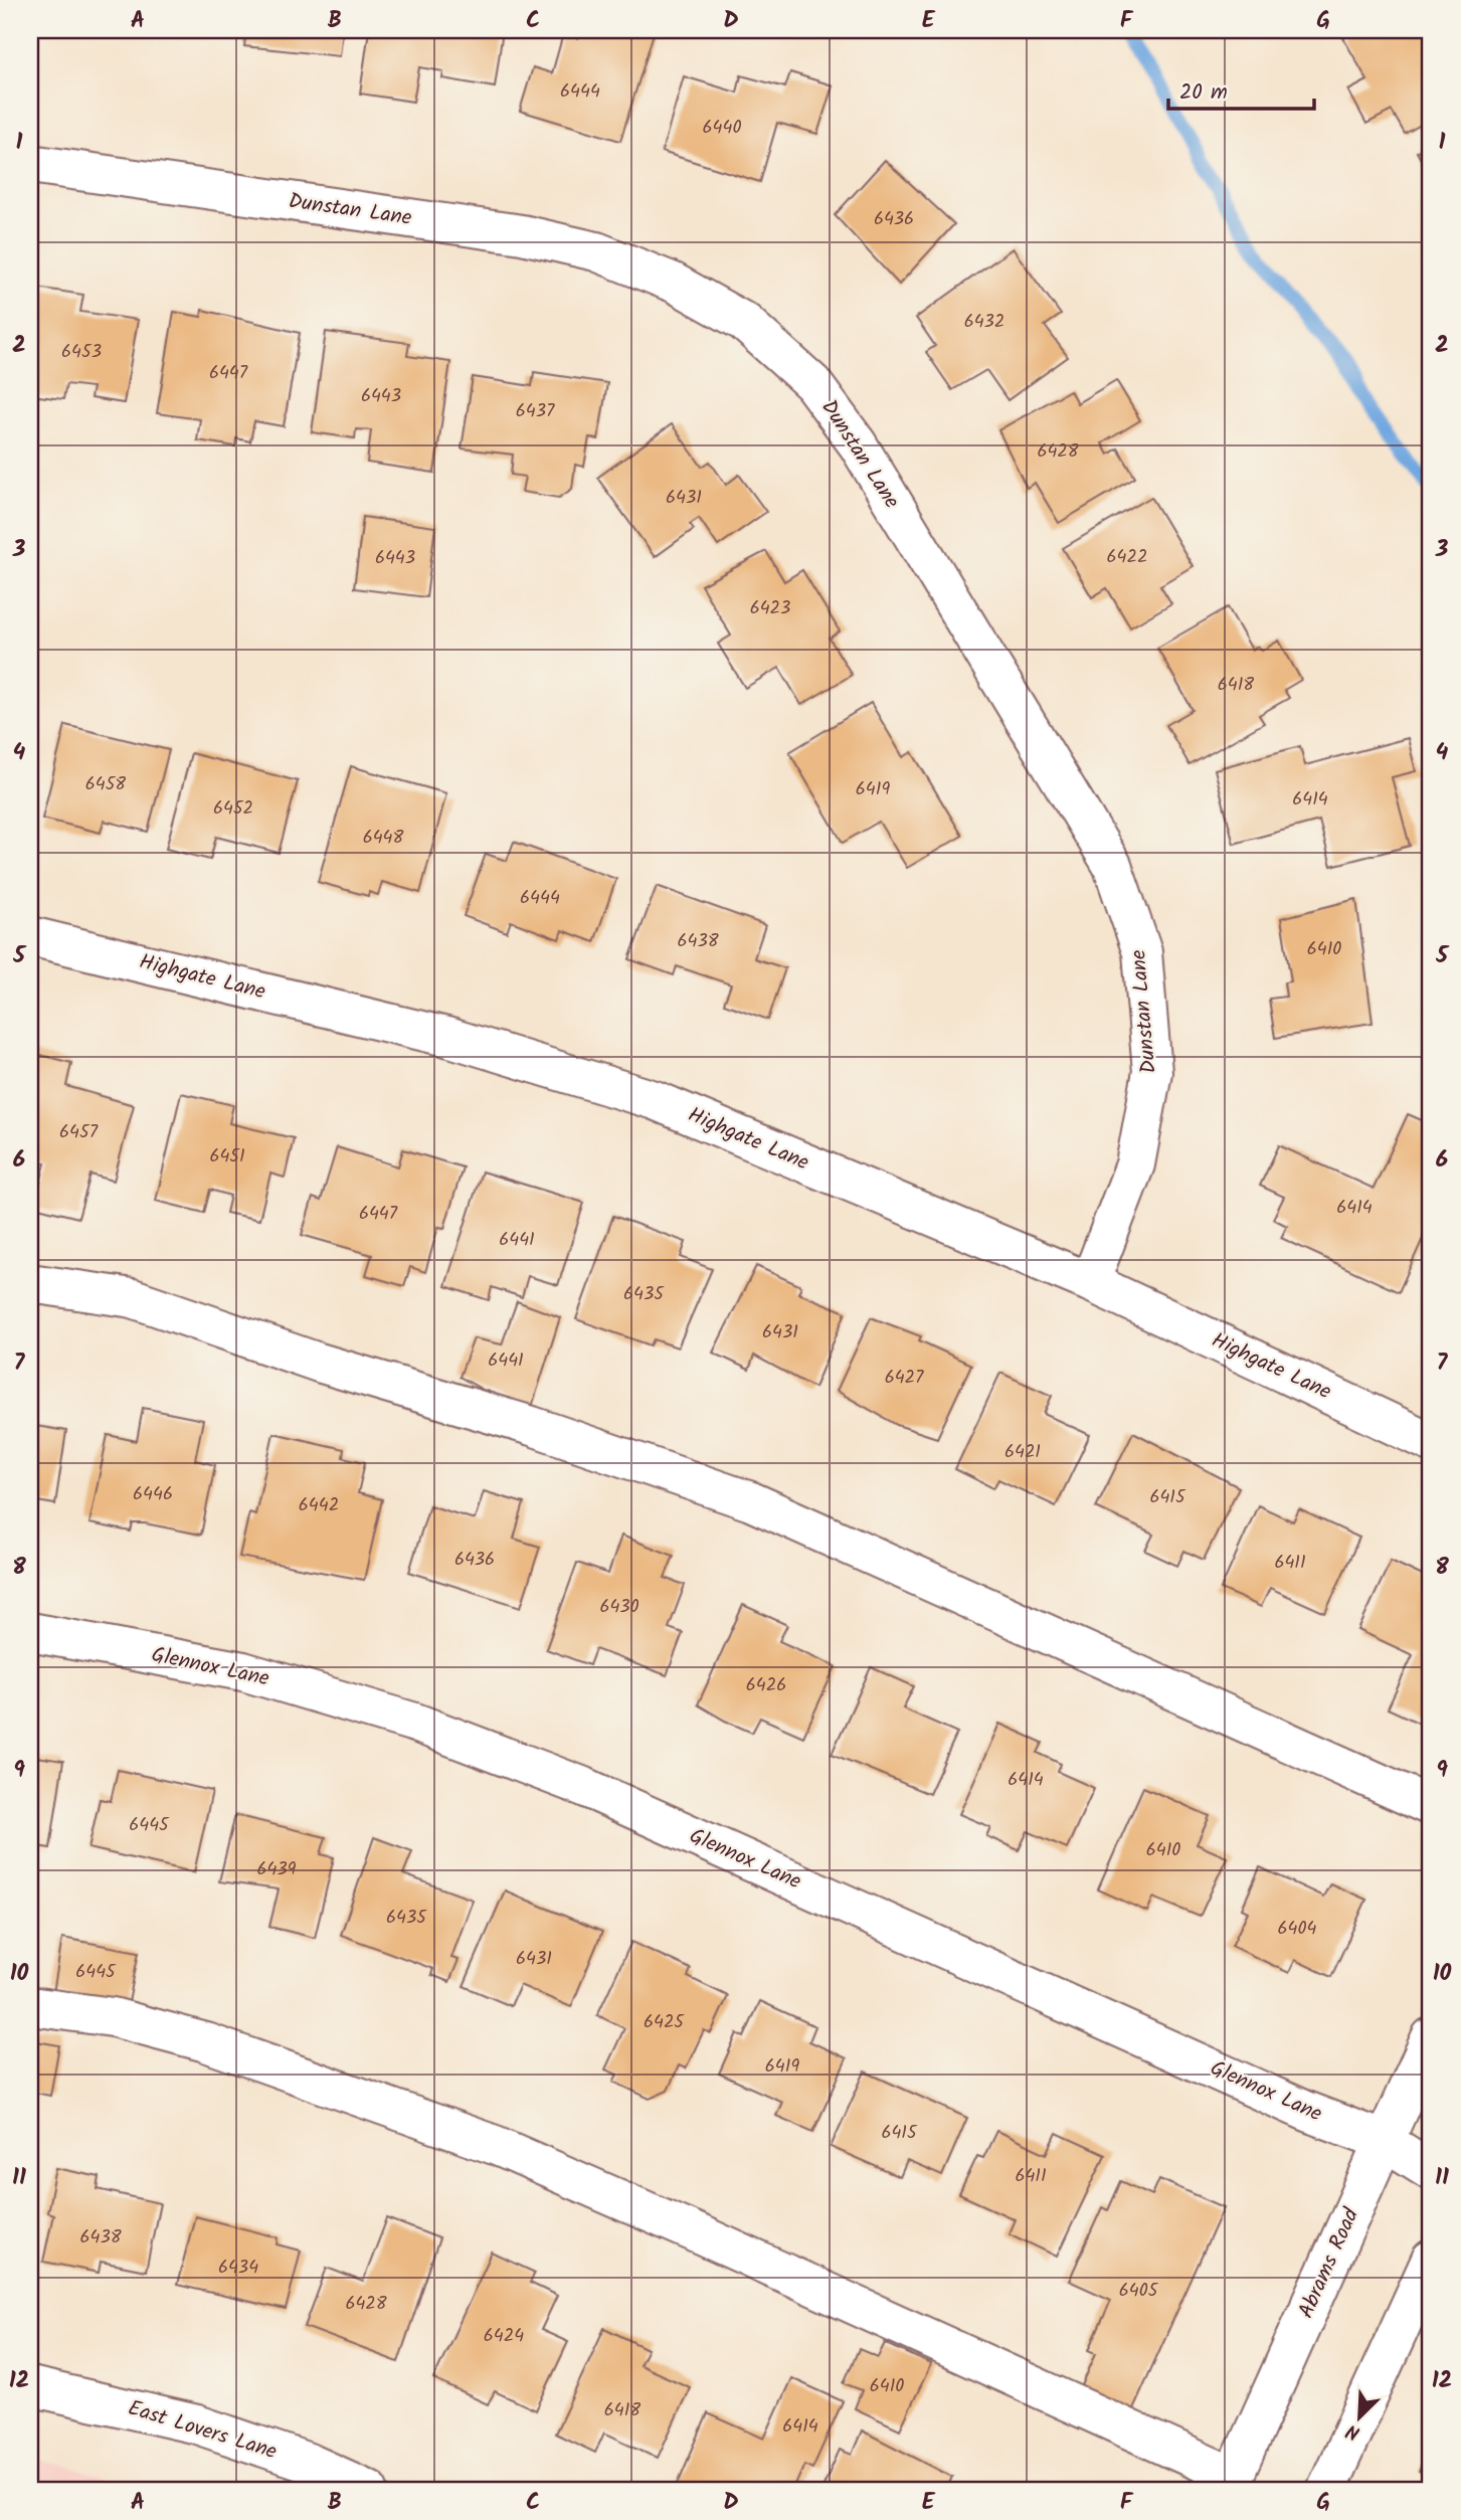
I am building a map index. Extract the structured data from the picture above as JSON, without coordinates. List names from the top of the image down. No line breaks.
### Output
{"streets":{"street":["Dunstan Lane","Highgate Lane","Glennox Lane","Abrams Road","East Lovers Lane"]},"crossings":[["Dunstan Lane","Highgate Lane"],["Glennox Lane","Abrams Road"]],"house_numbers":["6444","6440","6436","6432","6453","6447","6443","6437","6428","6431","6422","6443","6423","6418","6458","6419","6414","6452","6448","6444","6438","6410","6457","6451","6414","6447","6441","6435","6431","6441","6427","6421","6446","6415","6442","6436","6411","6430","6426","6414","6445","6410","6439","6435","6404","6431","6445","6425","6419","6415","6411","6438","6434","6405","6428","6424","6410","6418","6414"],"scale_bar":"20 m","north":"bottom left","grid":{"columns":["A","B","C","D","E","F","G"],"rows":["1","2","3","4","5","6","7","8","9","10","11","12"]}}
